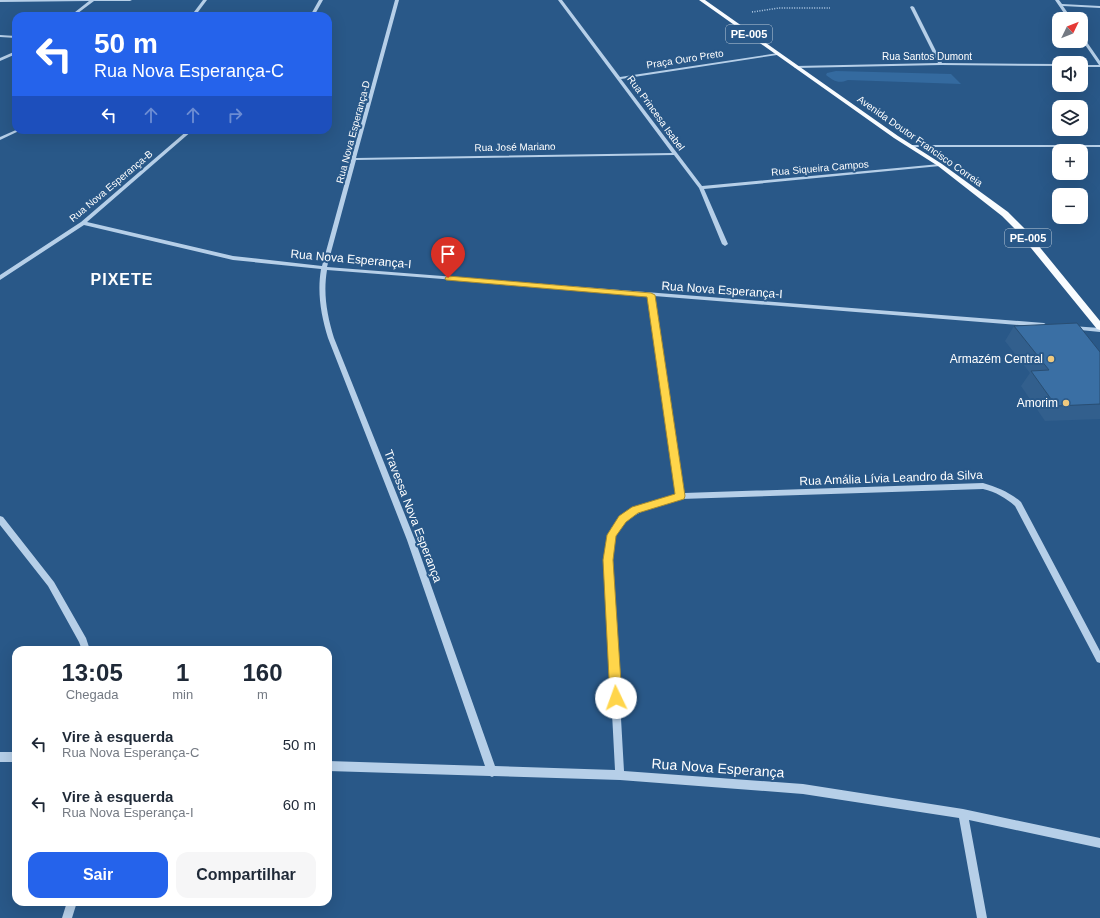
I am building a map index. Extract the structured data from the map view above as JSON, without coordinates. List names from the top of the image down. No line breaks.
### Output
{"streets":{"main road":["PE-005","Avenida Doutor Francisco Correia"],"street":["Rua Santos Dumont","Praça Ouro Preto","Rua Princesa Isabel","Rua Nova Esperança-D","Rua José Mariano","Rua Siqueira Campos","Rua Nova Esperança-B","Rua Nova Esperança-I","Rua Amália Lívia Leandro da Silva","Travessa Nova Esperança","Rua Nova Esperança"]},"crossings":[["Rua Santos Dumont","Avenida Doutor Francisco Correia"],["Praça Ouro Preto","Rua Princesa Isabel"],["Praça Ouro Preto","Avenida Doutor Francisco Correia"],["Rua Princesa Isabel","Rua José Mariano"],["Rua Princesa Isabel","Rua Siqueira Campos"],["Rua Nova Esperança-D","Rua José Mariano"],["Rua Nova Esperança-D","Rua Nova Esperança-I"],["Rua Nova Esperança-D","Travessa Nova Esperança"],["Avenida Doutor Francisco Correia","Rua Siqueira Campos"],["Rua Nova Esperança-B","Rua Nova Esperança-I"],["Rua Nova Esperança-I","Travessa Nova Esperança"],["Rua Amália Lívia Leandro da Silva","Rua Nova Esperança"],["Travessa Nova Esperança","Rua Nova Esperança"]],"districts":["PIXETE"],"places":["Armazém Central","Amorim"],"north":"top right","page":{"map_buttons":["+","−"],"turn":["50 m","Rua Nova Esperança-C"],"eta":["13:05","Chegada","1","min","160","m"],"list":[{"name":"Vire à esquerda","note":"Rua Nova Esperança-C","value":"50 m"},{"name":"Vire à esquerda","note":"Rua Nova Esperança-I","value":"60 m"}],"buttons":["Sair","Compartilhar"]}}
